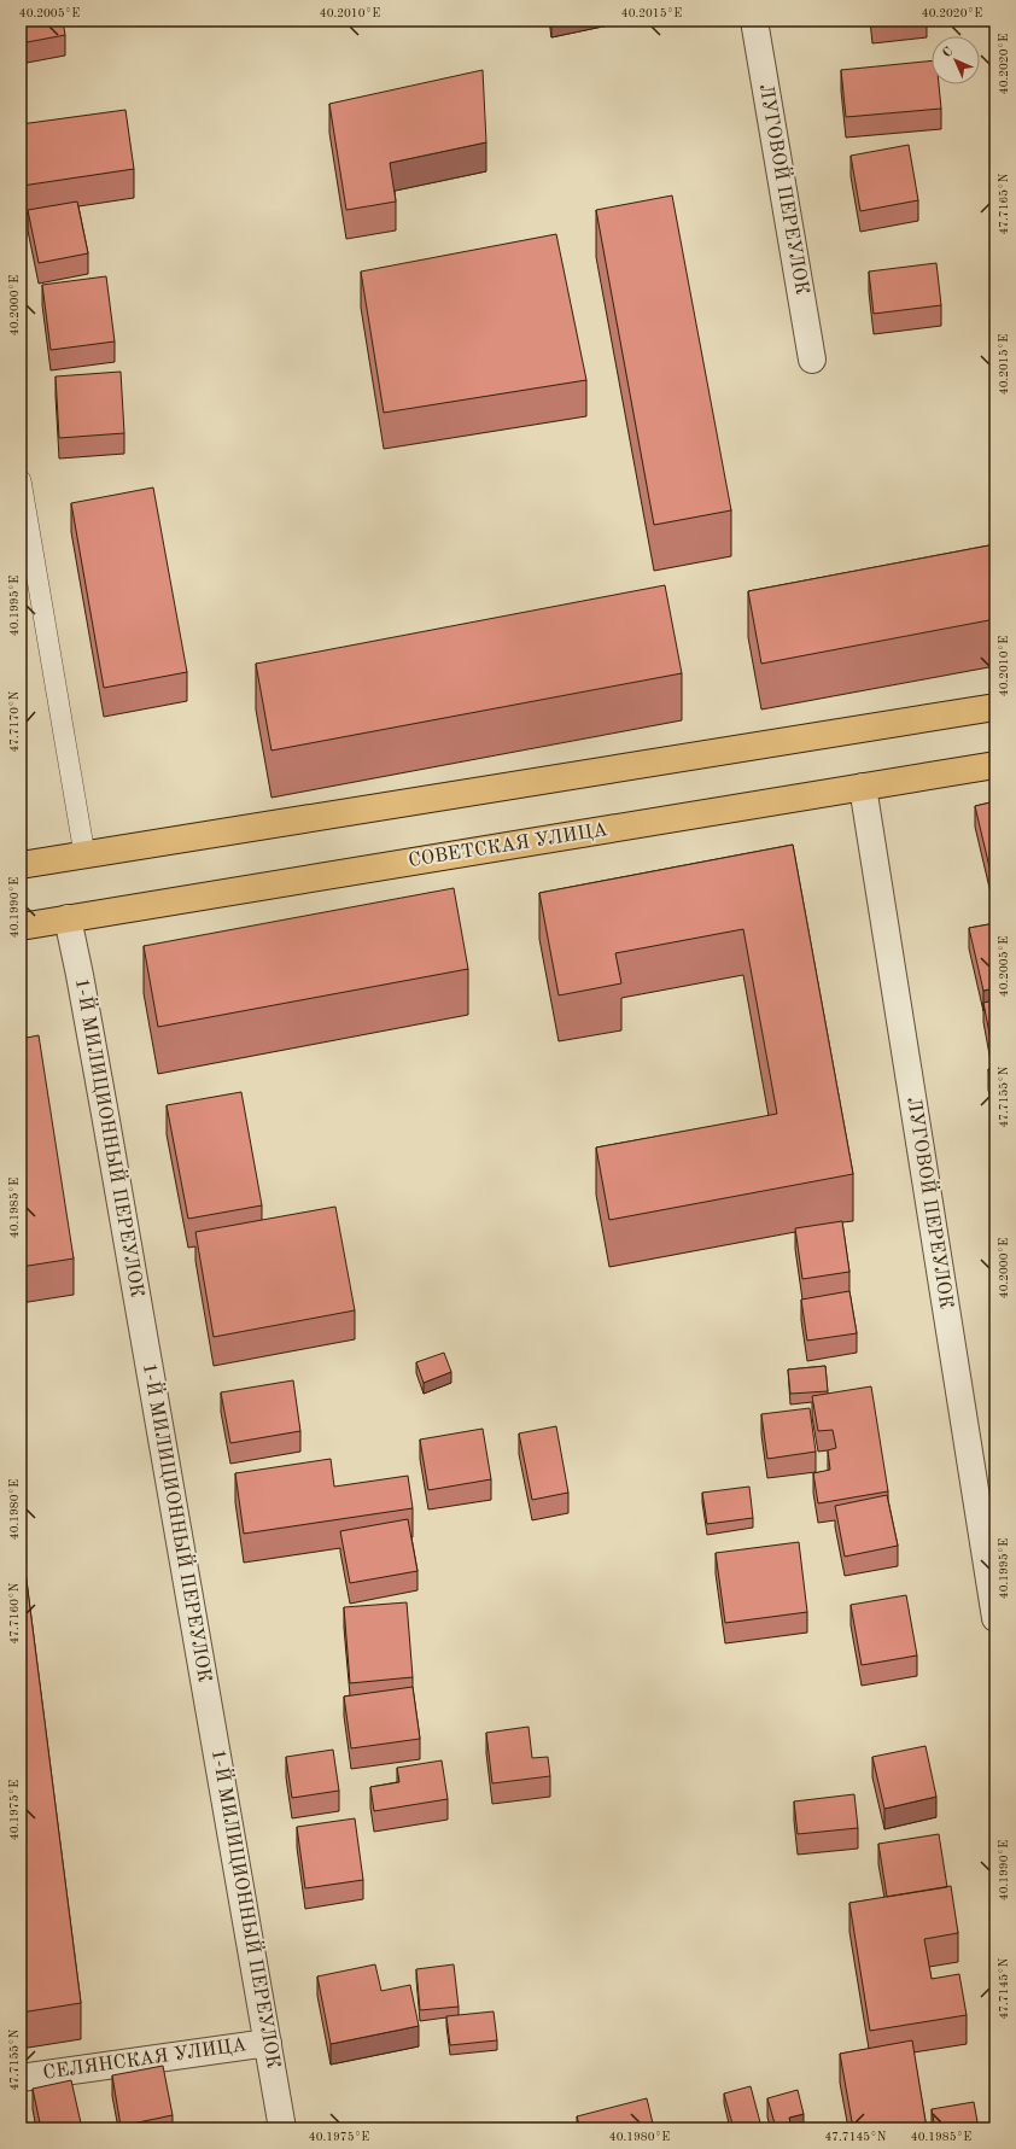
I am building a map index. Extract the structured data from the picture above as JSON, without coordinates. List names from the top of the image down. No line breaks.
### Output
{"streets":{"main road":["СОВЕТСКАЯ УЛИЦА"],"street":["ЛУГОВОЙ ПЕРЕУЛОК","1-Й МИЛИЦИОННЫЙ ПЕРЕУЛОК","СЕЛЯНСКАЯ УЛИЦА"]},"crossings":[["ЛУГОВОЙ ПЕРЕУЛОК","СОВЕТСКАЯ УЛИЦА"],["СОВЕТСКАЯ УЛИЦА","1-Й МИЛИЦИОННЫЙ ПЕРЕУЛОК"],["1-Й МИЛИЦИОННЫЙ ПЕРЕУЛОК","СЕЛЯНСКАЯ УЛИЦА"]],"north":"top left","coordinates":["40.2005°E","40.2010°E","40.2015°E","40.2020°E","47.7165°N","40.2000°E","40.1995°E","47.7170°N","40.1990°E","47.7155°N","40.1985°E","40.1980°E","47.7160°N","40.1975°E","47.7145°N"]}
